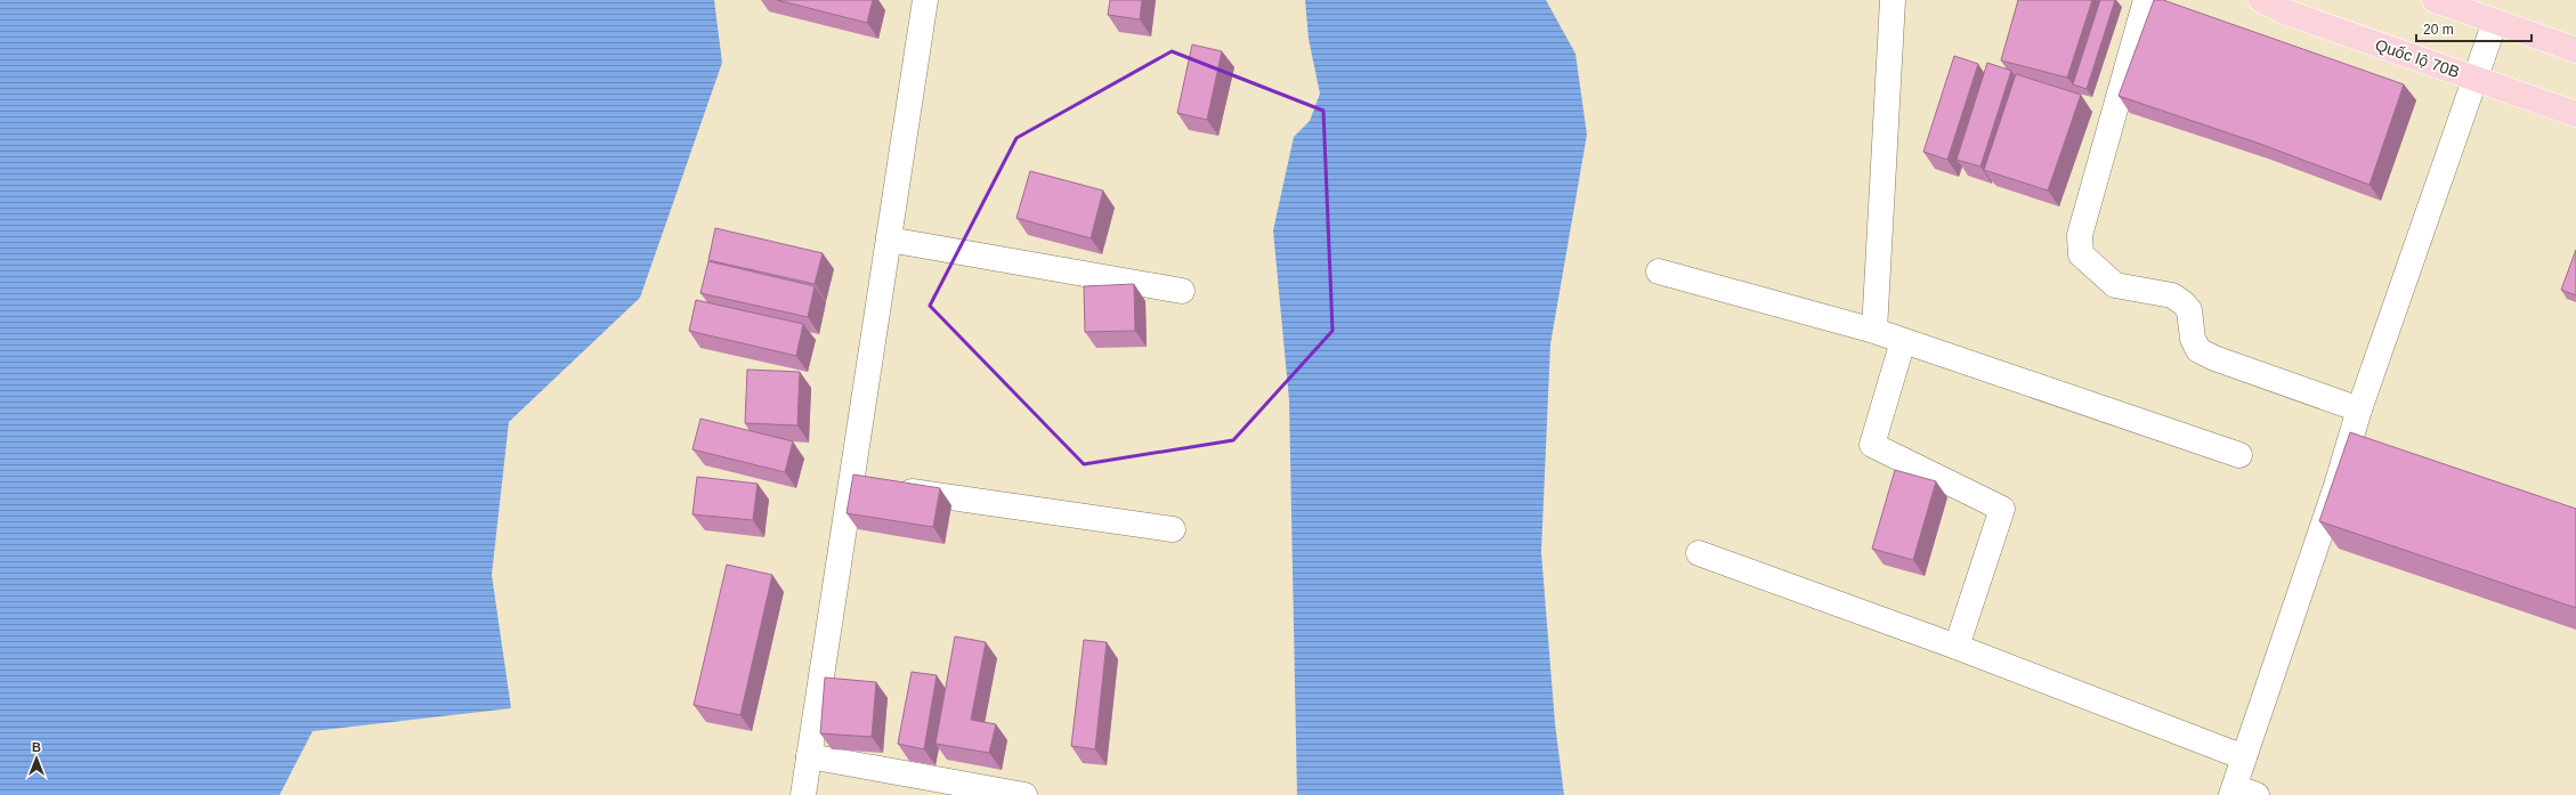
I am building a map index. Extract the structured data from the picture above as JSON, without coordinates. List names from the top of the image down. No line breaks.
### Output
{"streets":{"main road":["Quốc lộ 70B"]},"scale_bar":"20 m","north":"top"}
